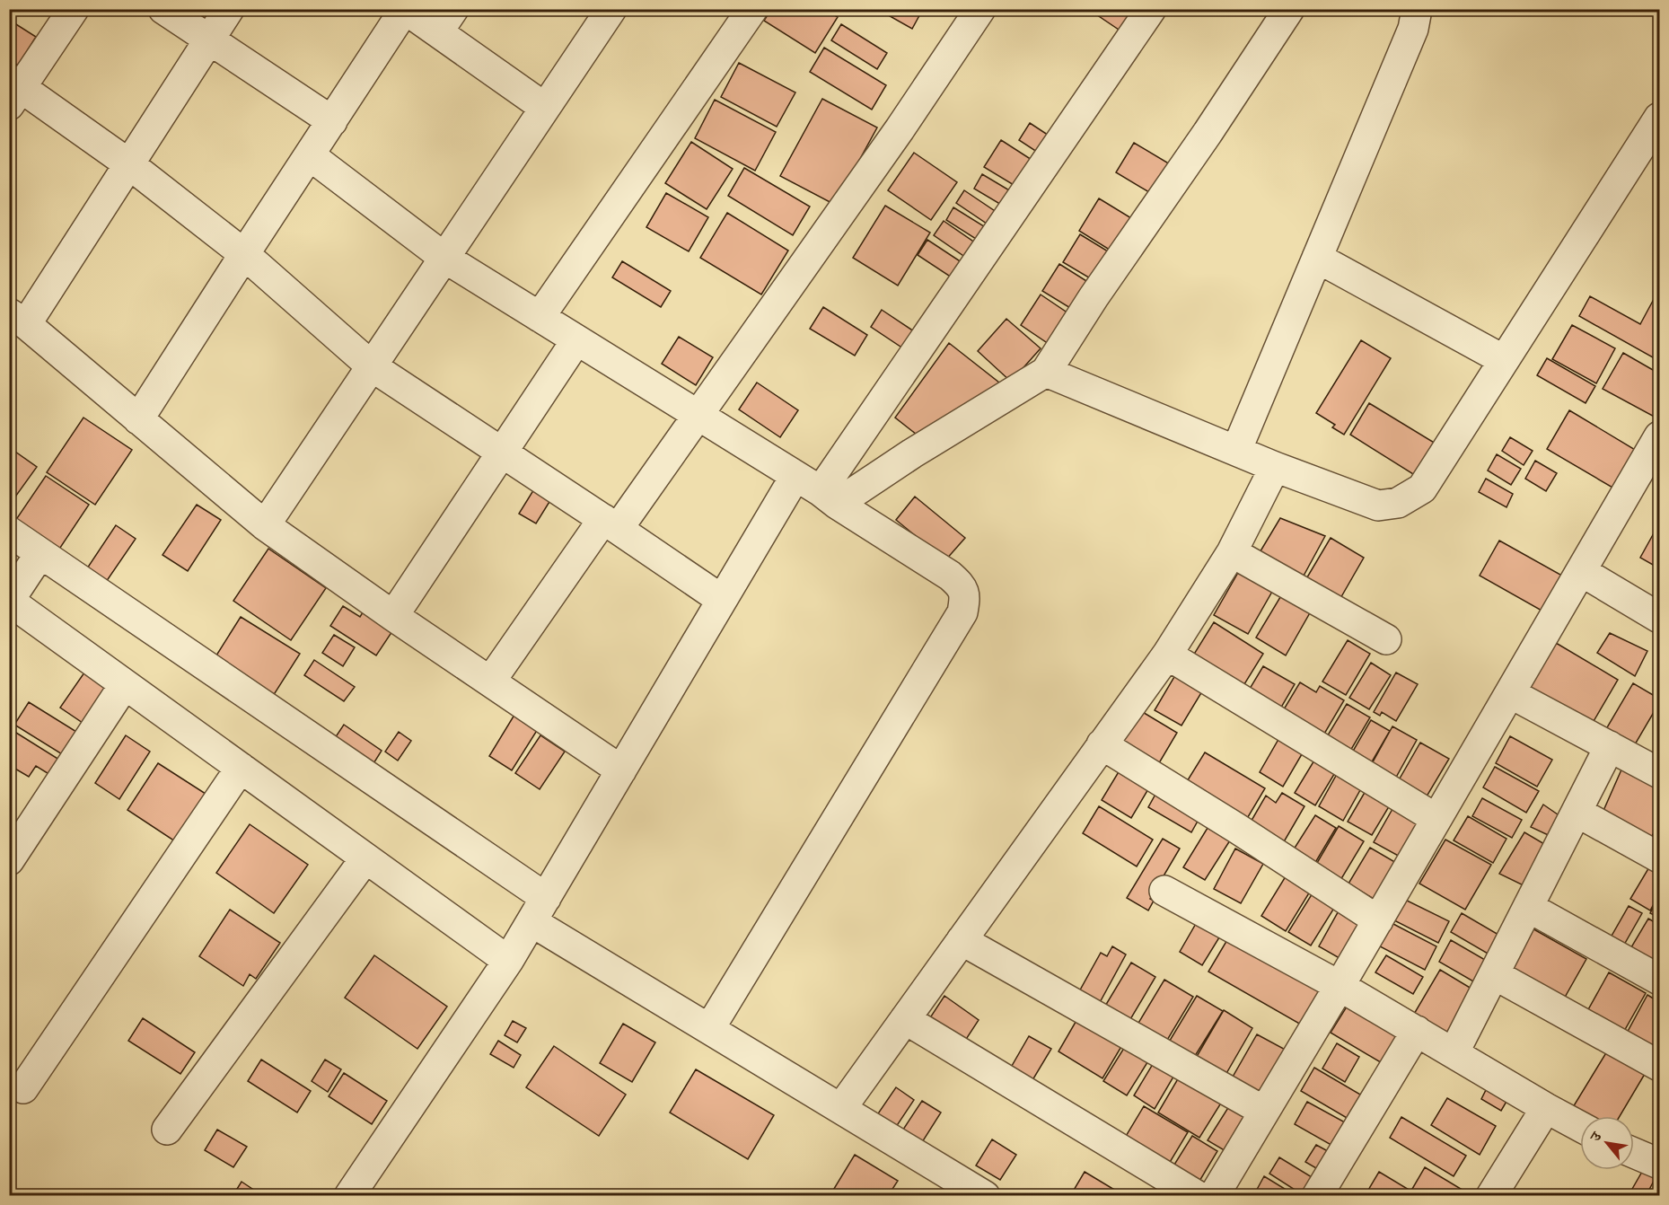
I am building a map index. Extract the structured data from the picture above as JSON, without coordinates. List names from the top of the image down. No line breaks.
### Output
{"north":"top left"}
